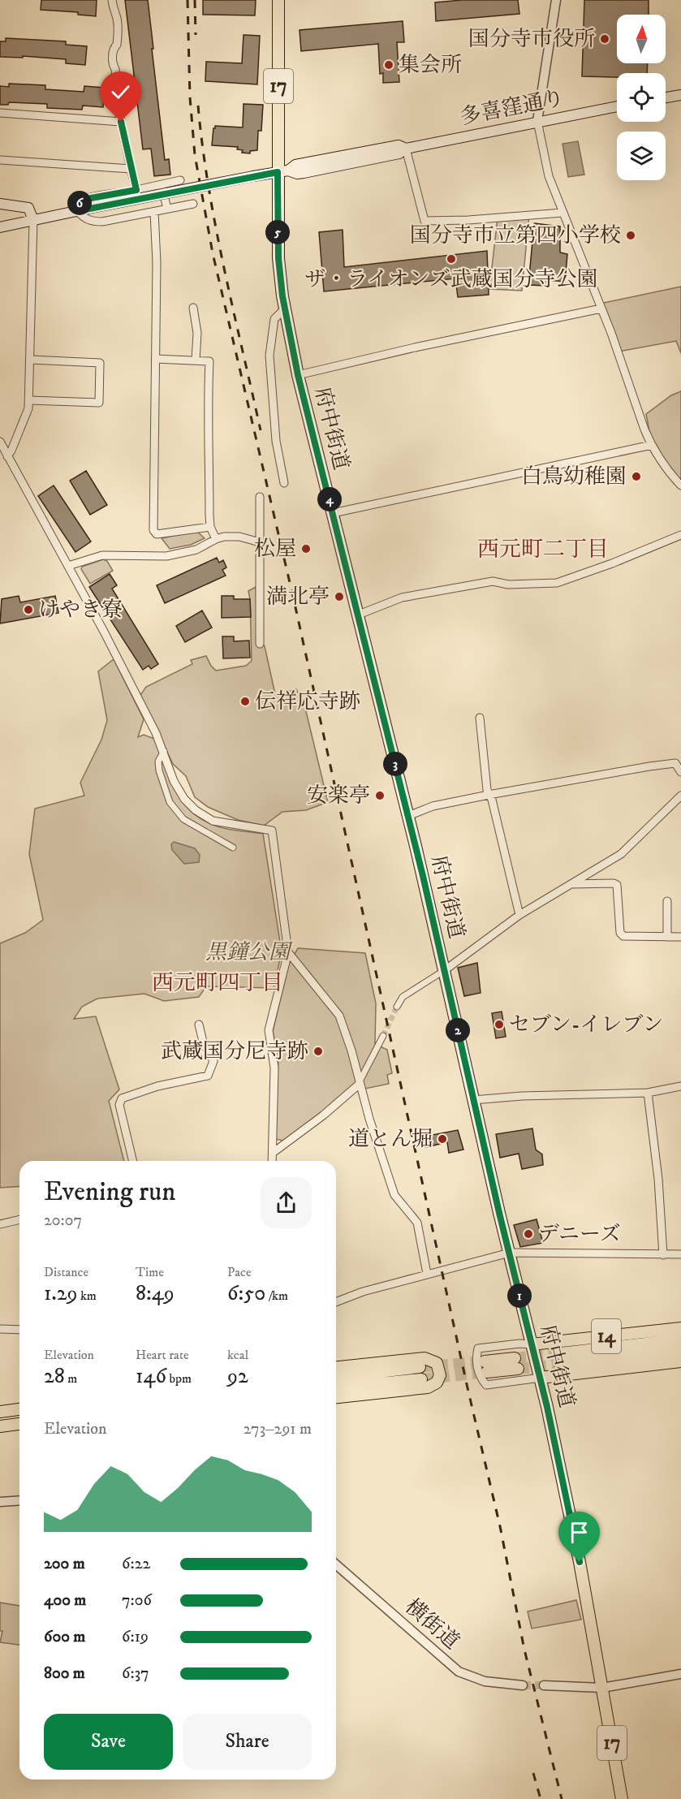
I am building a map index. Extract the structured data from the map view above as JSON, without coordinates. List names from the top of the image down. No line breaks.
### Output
{"streets":{"main road":["17","多喜窪通り","府中街道","14"],"street":["横街道"]},"crossings":[["多喜窪通り","府中街道"],["府中街道","14"]],"districts":["西元町二丁目","西元町四丁目"],"parks":["黒鐘公園"],"places":["国分寺市役所","集会所","国分寺市立第四小学校","ザ・ライオンズ武蔵国分寺公園","白鳥幼稚園","松屋","満北亭","けやき寮","伝祥応寺跡","安楽亭","セブン-イレブン","武蔵国分尼寺跡","道とん堀","デニーズ"],"north":"top","page":{"pins":["6","5","4","3","2","1"],"heading":["Evening run","20:07"],"stats":[["Distance","1.29 km"],["Time","8:49"],["Pace","6:50 /km"],["Elevation","28 m"],["Heart rate","146 bpm"],["kcal","92"]],"chart":["Elevation","273–291 m"],"list":[{"name":"200 m","note":"6:22"},{"name":"400 m","note":"7:06"},{"name":"600 m","note":"6:19"},{"name":"800 m","note":"6:37"}],"buttons":["Save","Share"]}}
